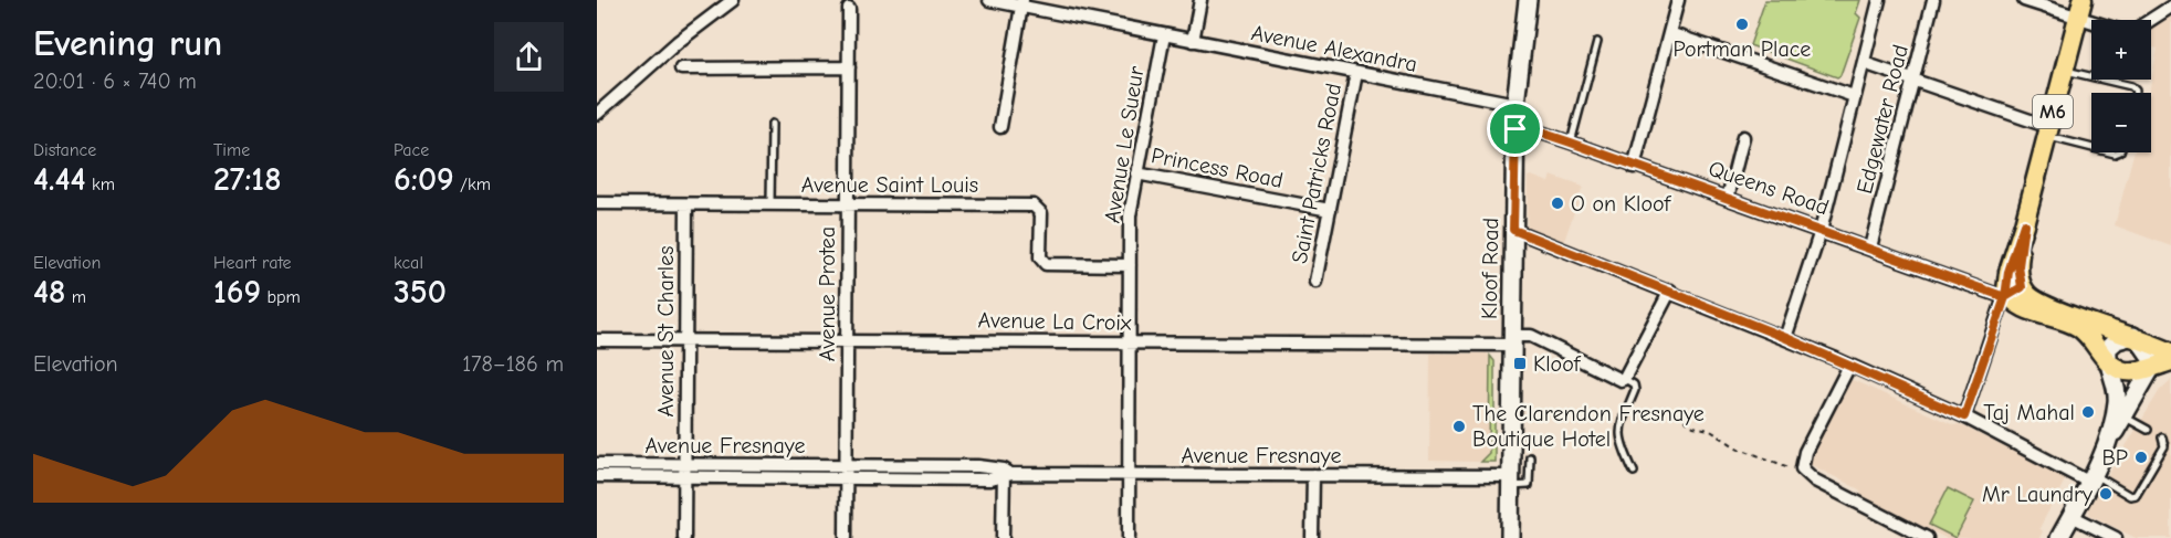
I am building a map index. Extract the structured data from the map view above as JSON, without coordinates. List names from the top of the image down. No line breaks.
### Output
{"streets":{"main road":["M6","Queens Road","Kloof Road"],"street":["Avenue Alexandra","Edgewater Road","Avenue Le Sueur","Princess Road","Saint Patricks Road","Avenue Saint Louis","Avenue Protea","Avenue La Croix","Avenue St Charles","Avenue Fresnaye"]},"crossings":[["Avenue Alexandra","Avenue Le Sueur"],["Avenue Alexandra","Saint Patricks Road"],["Avenue Alexandra","Kloof Road"],["M6","Queens Road"],["Edgewater Road","Queens Road"],["Avenue Le Sueur","Princess Road"],["Avenue Le Sueur","Avenue Saint Louis"],["Avenue Le Sueur","Avenue La Croix"],["Avenue Le Sueur","Avenue Fresnaye"],["Princess Road","Saint Patricks Road"],["Avenue Saint Louis","Avenue Protea"],["Avenue Saint Louis","Avenue St Charles"],["Queens Road","Kloof Road"],["Kloof Road","Avenue La Croix"],["Kloof Road","Avenue Fresnaye"],["Avenue Protea","Avenue La Croix"],["Avenue Protea","Avenue Fresnaye"],["Avenue La Croix","Avenue St Charles"],["Avenue St Charles","Avenue Fresnaye"]],"places":{"other":["Portman Place","O on Kloof","Taj Mahal","The Clarendon Fresnaye Boutique Hotel","BP","Mr Laundry"],"transit":["Kloof"]},"page":{"heading":["Evening run","20:01 · 6 × 740 m"],"map_buttons":["+","−"],"stats":[["Distance","4.44 km"],["Time","27:18"],["Pace","6:09 /km"],["Elevation","48 m"],["Heart rate","169 bpm"],["kcal","350"]],"chart":["Elevation","178–186 m"]}}
